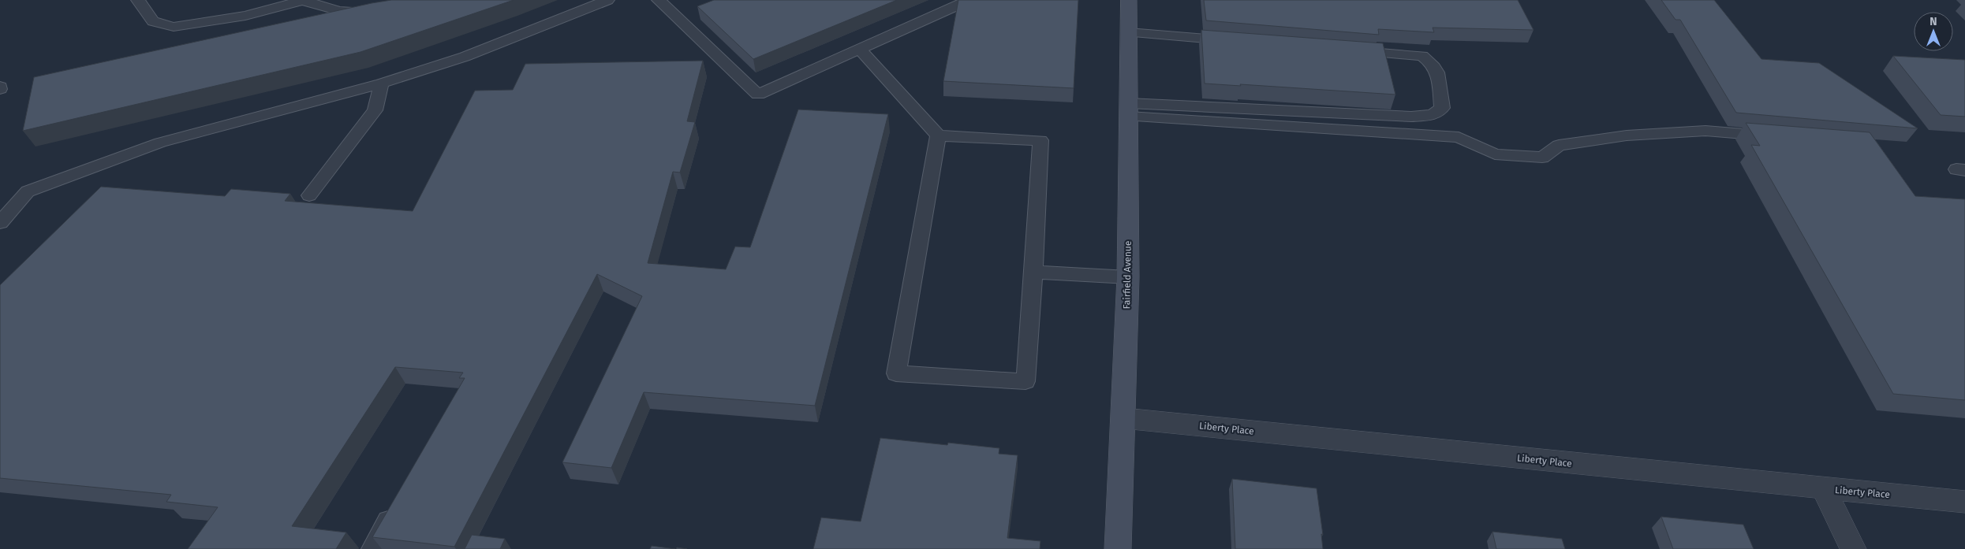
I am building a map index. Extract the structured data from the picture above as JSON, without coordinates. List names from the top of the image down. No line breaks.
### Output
{"streets":{"street":["Fairfield Avenue","Liberty Place"]},"crossings":[["Fairfield Avenue","Liberty Place"]],"north":"top"}
